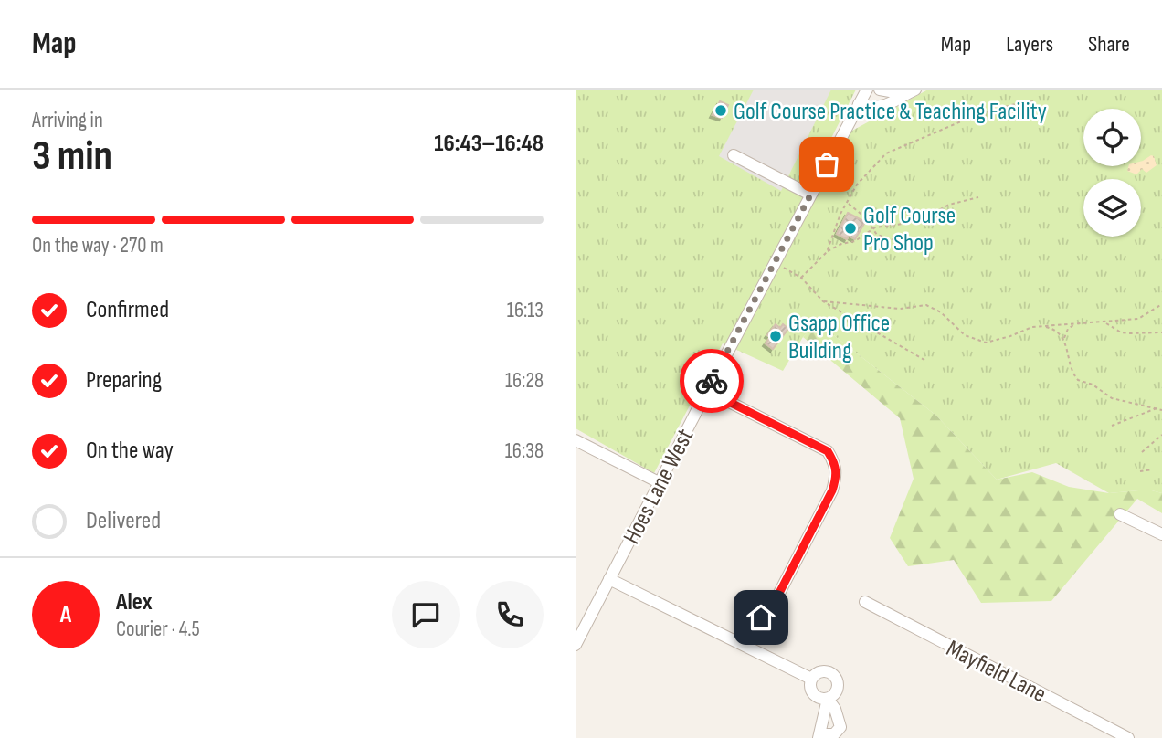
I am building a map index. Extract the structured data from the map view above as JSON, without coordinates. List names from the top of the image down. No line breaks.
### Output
{"streets":{"street":["Hoes Lane West","Mayfield Lane"]},"places":["Golf Course Practice & Teaching Facility","Golf Course Pro Shop","Gsapp Office Building"],"page":{"header":"Map","nav":["Map","Layers","Share"],"heading":["3 min","Arriving in","16:43–16:48"],"panel":["Alex","Courier · 4.5"],"bar":"On the way · 270 m","list":[["Confirmed","16:13"],["Preparing","16:28"],["On the way","16:38"],"Delivered"],"round":"A"}}
